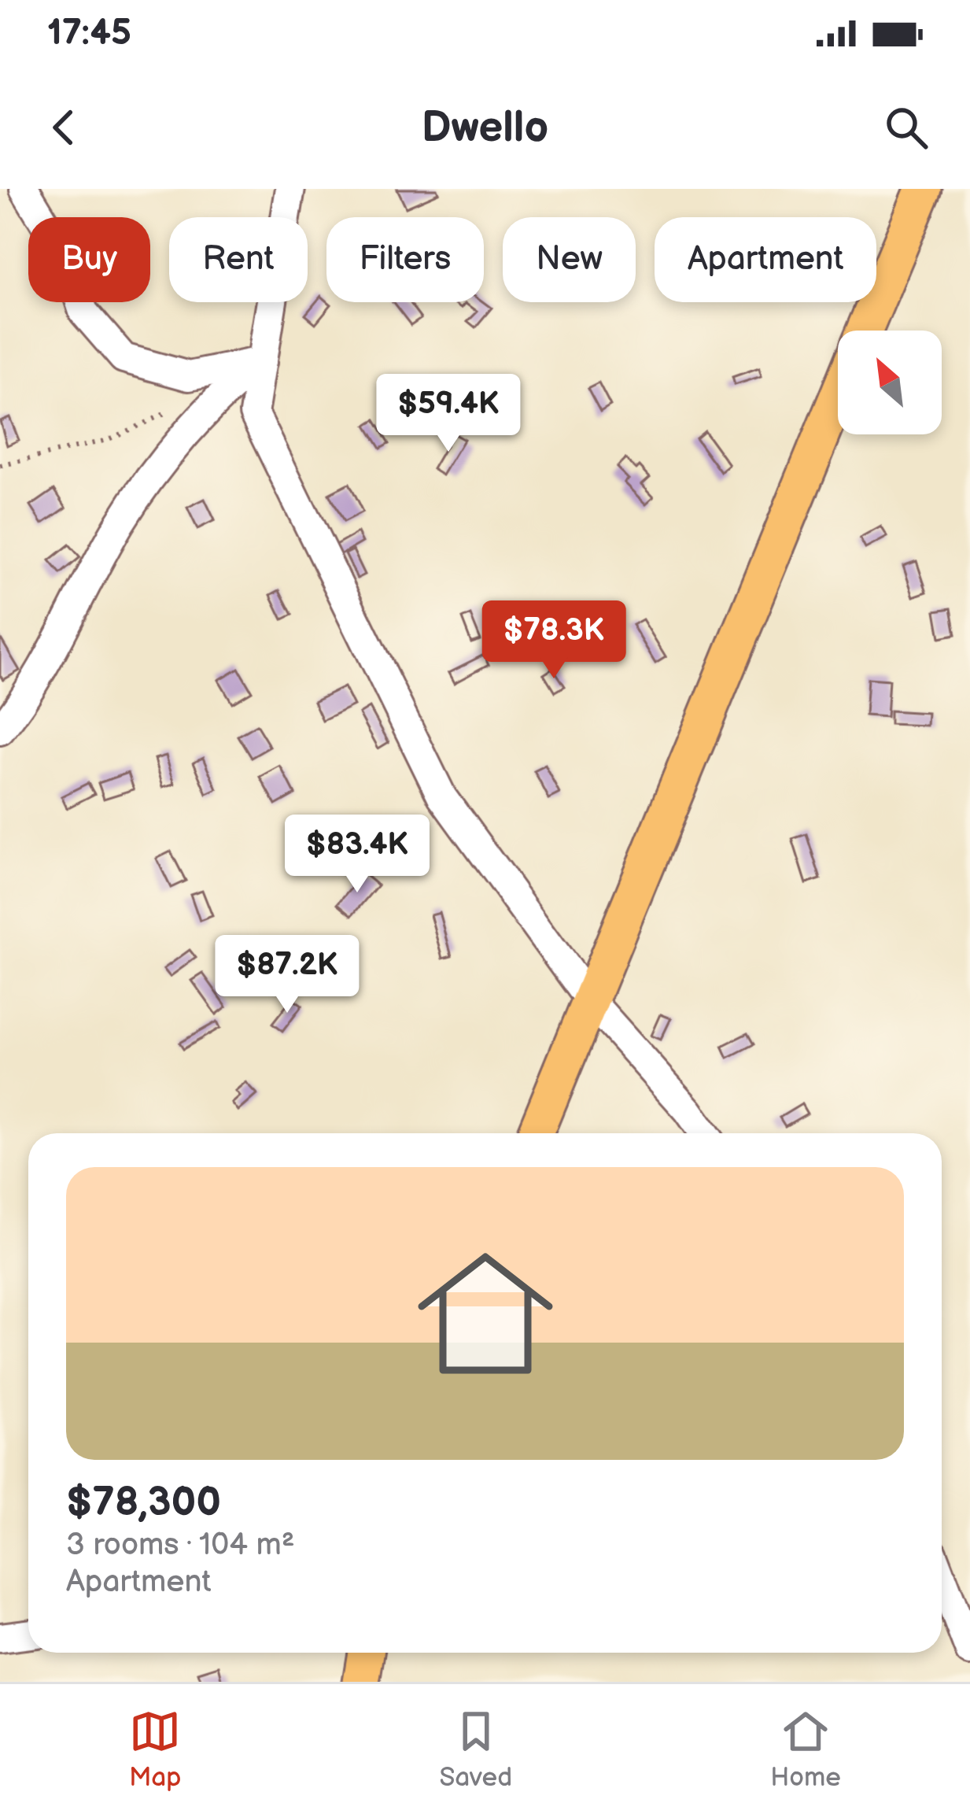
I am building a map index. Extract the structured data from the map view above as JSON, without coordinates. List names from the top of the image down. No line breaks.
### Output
{"north":"top left","page":{"status":"17:45","header":"Dwello","chip":["Buy","Rent","Filters","New","Apartment"],"price":["$59.4K","$78.3K","$83.4K","$87.2K"],"list":[{"name":"$78,300","note":"3 rooms · 104 m² · Apartment"}],"tabs":["Map","Saved","Home"]}}
